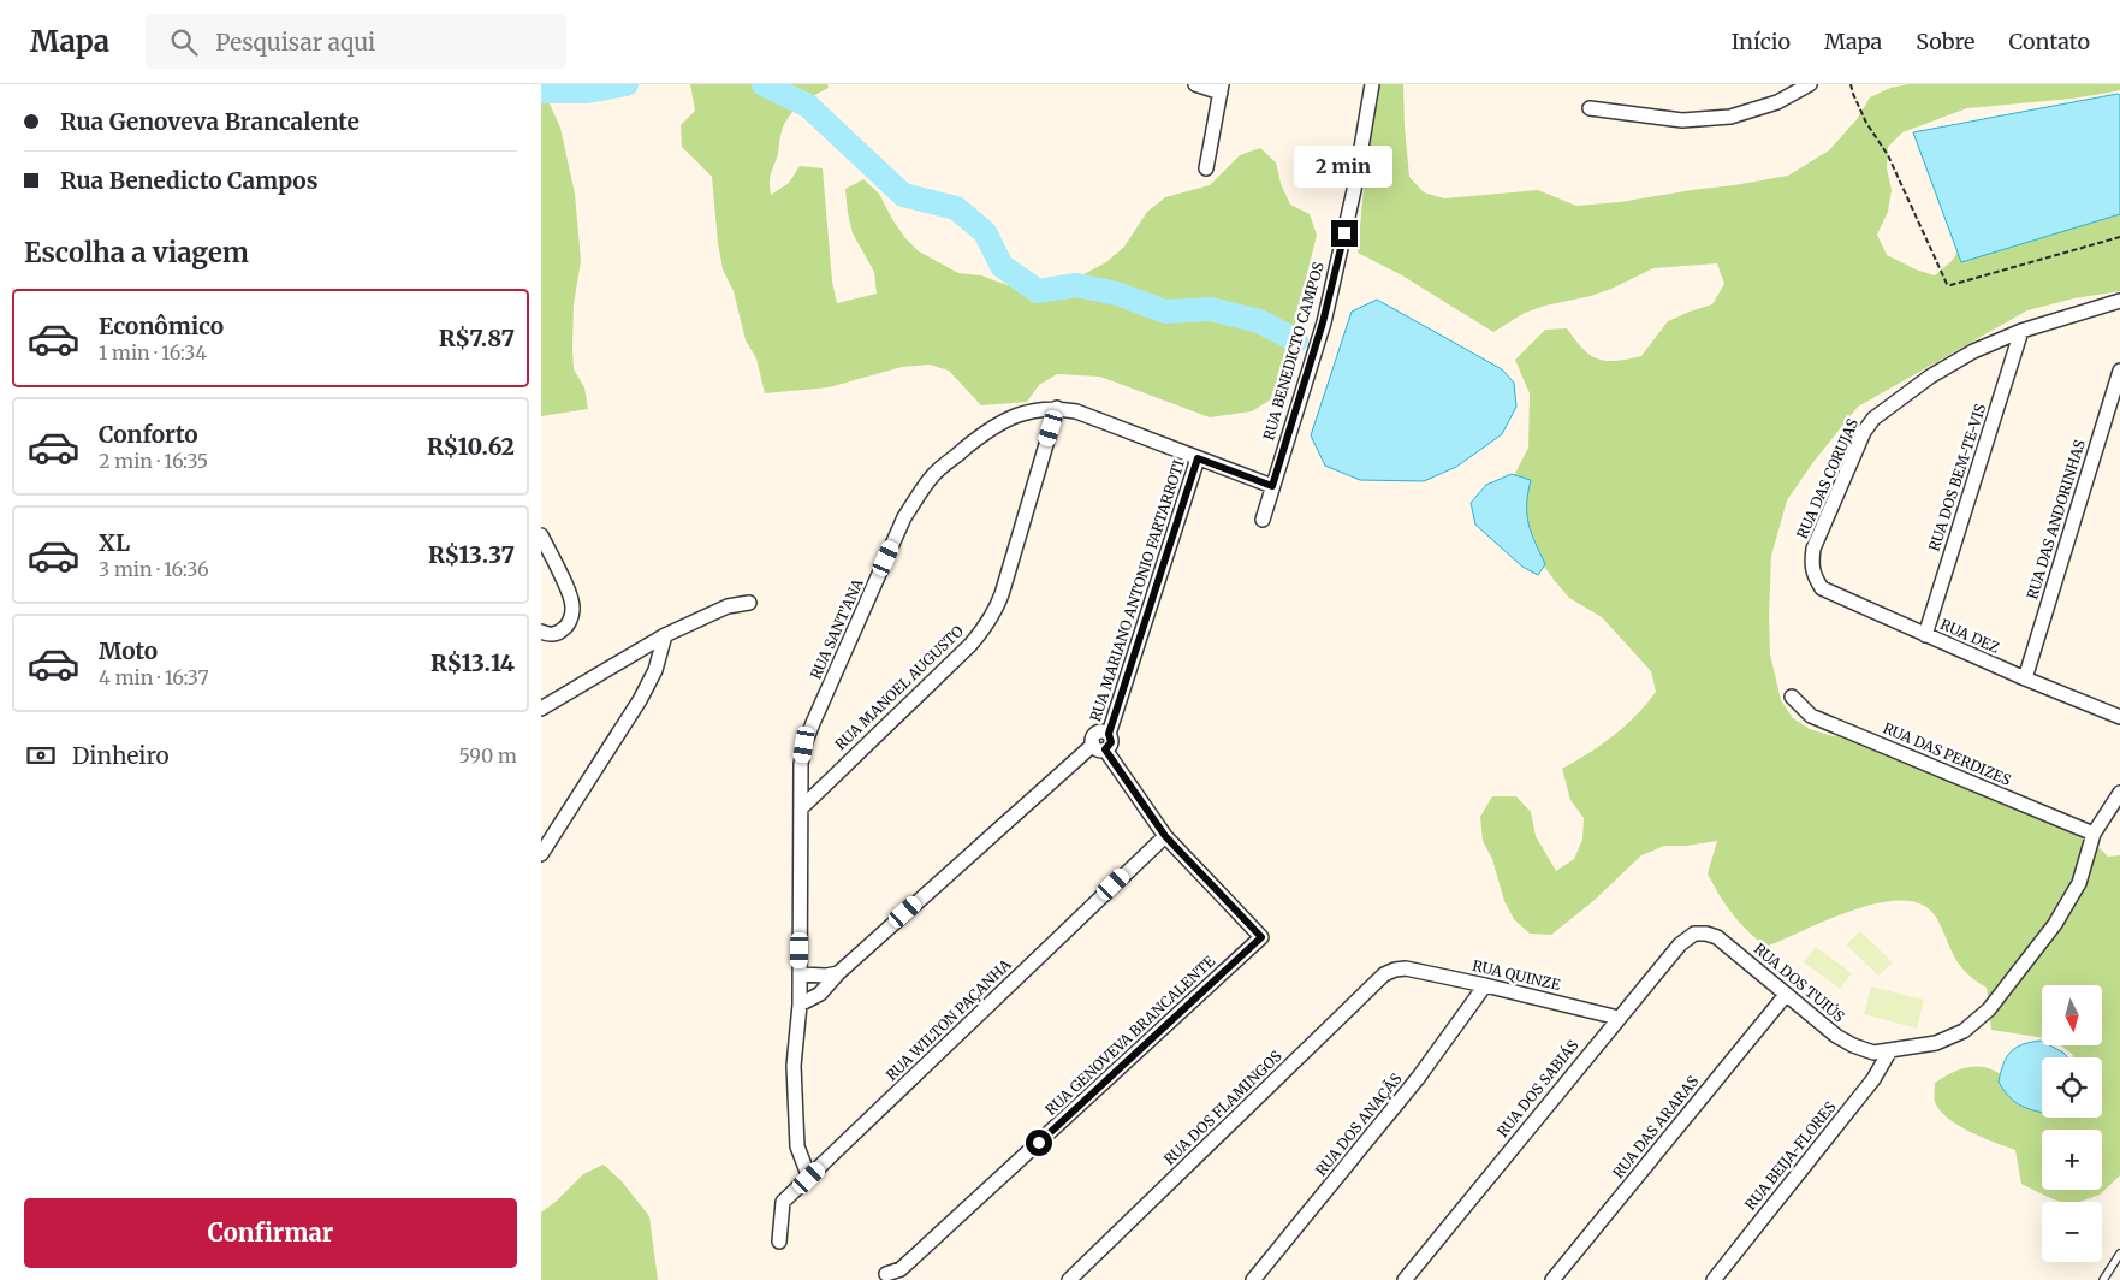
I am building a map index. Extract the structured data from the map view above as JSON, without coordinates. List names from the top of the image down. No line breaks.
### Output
{"streets":{"street":["RUA BENEDICTO CAMPOS","RUA DOS BEM-TE-VIS","RUA DAS CORUJAS","RUA DAS ANDORINHAS","RUA MARIANO ANTONIO FARTARROTI","RUA SANT’ANA","RUA DEZ","RUA MANOEL AUGUSTO","RUA DAS PERDIZES","RUA QUINZE","RUA DOS TUIÚS","RUA WILTON PAÇANHA","RUA GENOVEVA BRANCALENTE","RUA DOS SABIÁS","RUA DOS FLAMINGOS","RUA DOS ANAÇÃS","RUA DAS ARARAS","RUA BEIJA-FLORES"]},"crossings":[["RUA BENEDICTO CAMPOS","RUA SANT’ANA"],["RUA DOS BEM-TE-VIS","RUA DAS CORUJAS"],["RUA DOS BEM-TE-VIS","RUA DEZ"],["RUA DAS CORUJAS","RUA DEZ"],["RUA DAS ANDORINHAS","RUA DEZ"],["RUA MARIANO ANTONIO FARTARROTI","RUA SANT’ANA"],["RUA SANT’ANA","RUA MANOEL AUGUSTO"],["RUA SANT’ANA","RUA WILTON PAÇANHA"],["RUA QUINZE","RUA DOS SABIÁS"],["RUA QUINZE","RUA DOS FLAMINGOS"],["RUA QUINZE","RUA DOS ANAÇÃS"],["RUA DOS TUIÚS","RUA DOS SABIÁS"],["RUA DOS TUIÚS","RUA DAS ARARAS"],["RUA DOS TUIÚS","RUA BEIJA-FLORES"],["RUA WILTON PAÇANHA","RUA GENOVEVA BRANCALENTE"]],"north":"bottom","page":{"header":"Mapa","search":"Pesquisar aqui","nav":["Início","Mapa","Sobre","Contato"],"banner":["Rua Genoveva Brancalente","Rua Benedicto Campos"],"bubble":"2 min","heading":"Escolha a viagem","list":[{"name":"Econômico","note":"1 min · 16:34","value":"R$7.87"},{"name":"Conforto","note":"2 min · 16:35","value":"R$10.62"},{"name":"XL","note":"3 min · 16:36","value":"R$13.37"},{"name":"Moto","note":"4 min · 16:37","value":"R$13.14"}],"pay":["Dinheiro","590 m"],"map_buttons":["+","−"],"buttons":"Confirmar"}}
